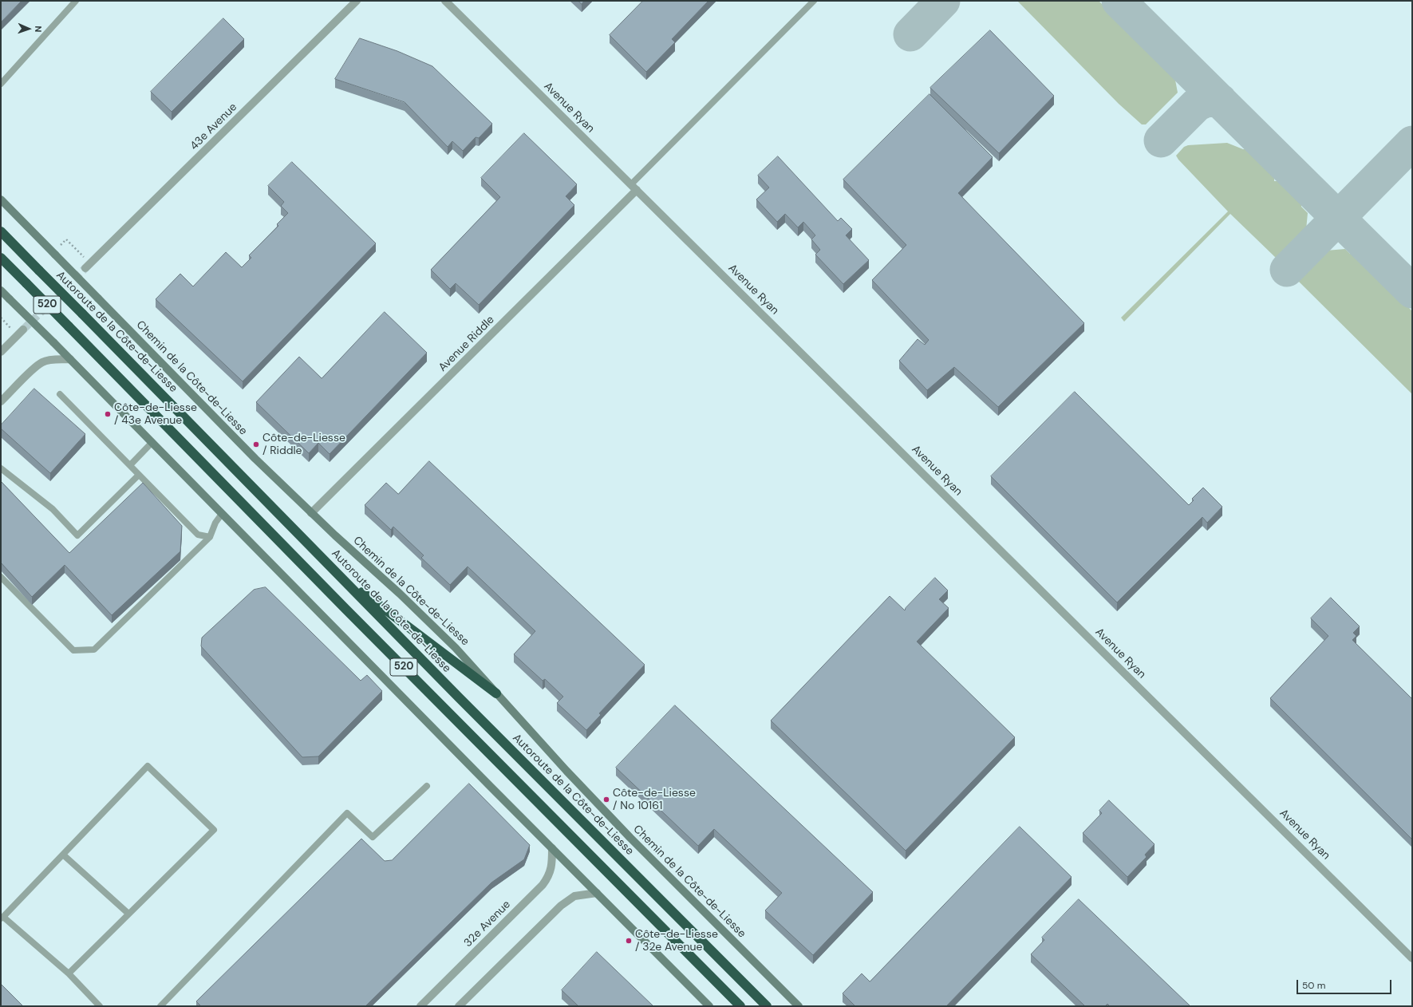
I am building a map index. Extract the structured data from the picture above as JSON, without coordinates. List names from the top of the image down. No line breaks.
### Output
{"streets":{"highway":["520","Autoroute de la Côte-de-Liesse"],"main road":["Chemin de la Côte-de-Liesse"],"street":["Avenue Ryan","43e Avenue","Avenue Riddle","32e Avenue"]},"crossings":[["Avenue Ryan","Avenue Riddle"],["Avenue Riddle","Chemin de la Côte-de-Liesse"]],"places":["Côte-de-Liesse / 43e Avenue","Côte-de-Liesse / Riddle","Côte-de-Liesse / No 10161","Côte-de-Liesse / 32e Avenue"],"scale_bar":"50 m","north":"right"}
